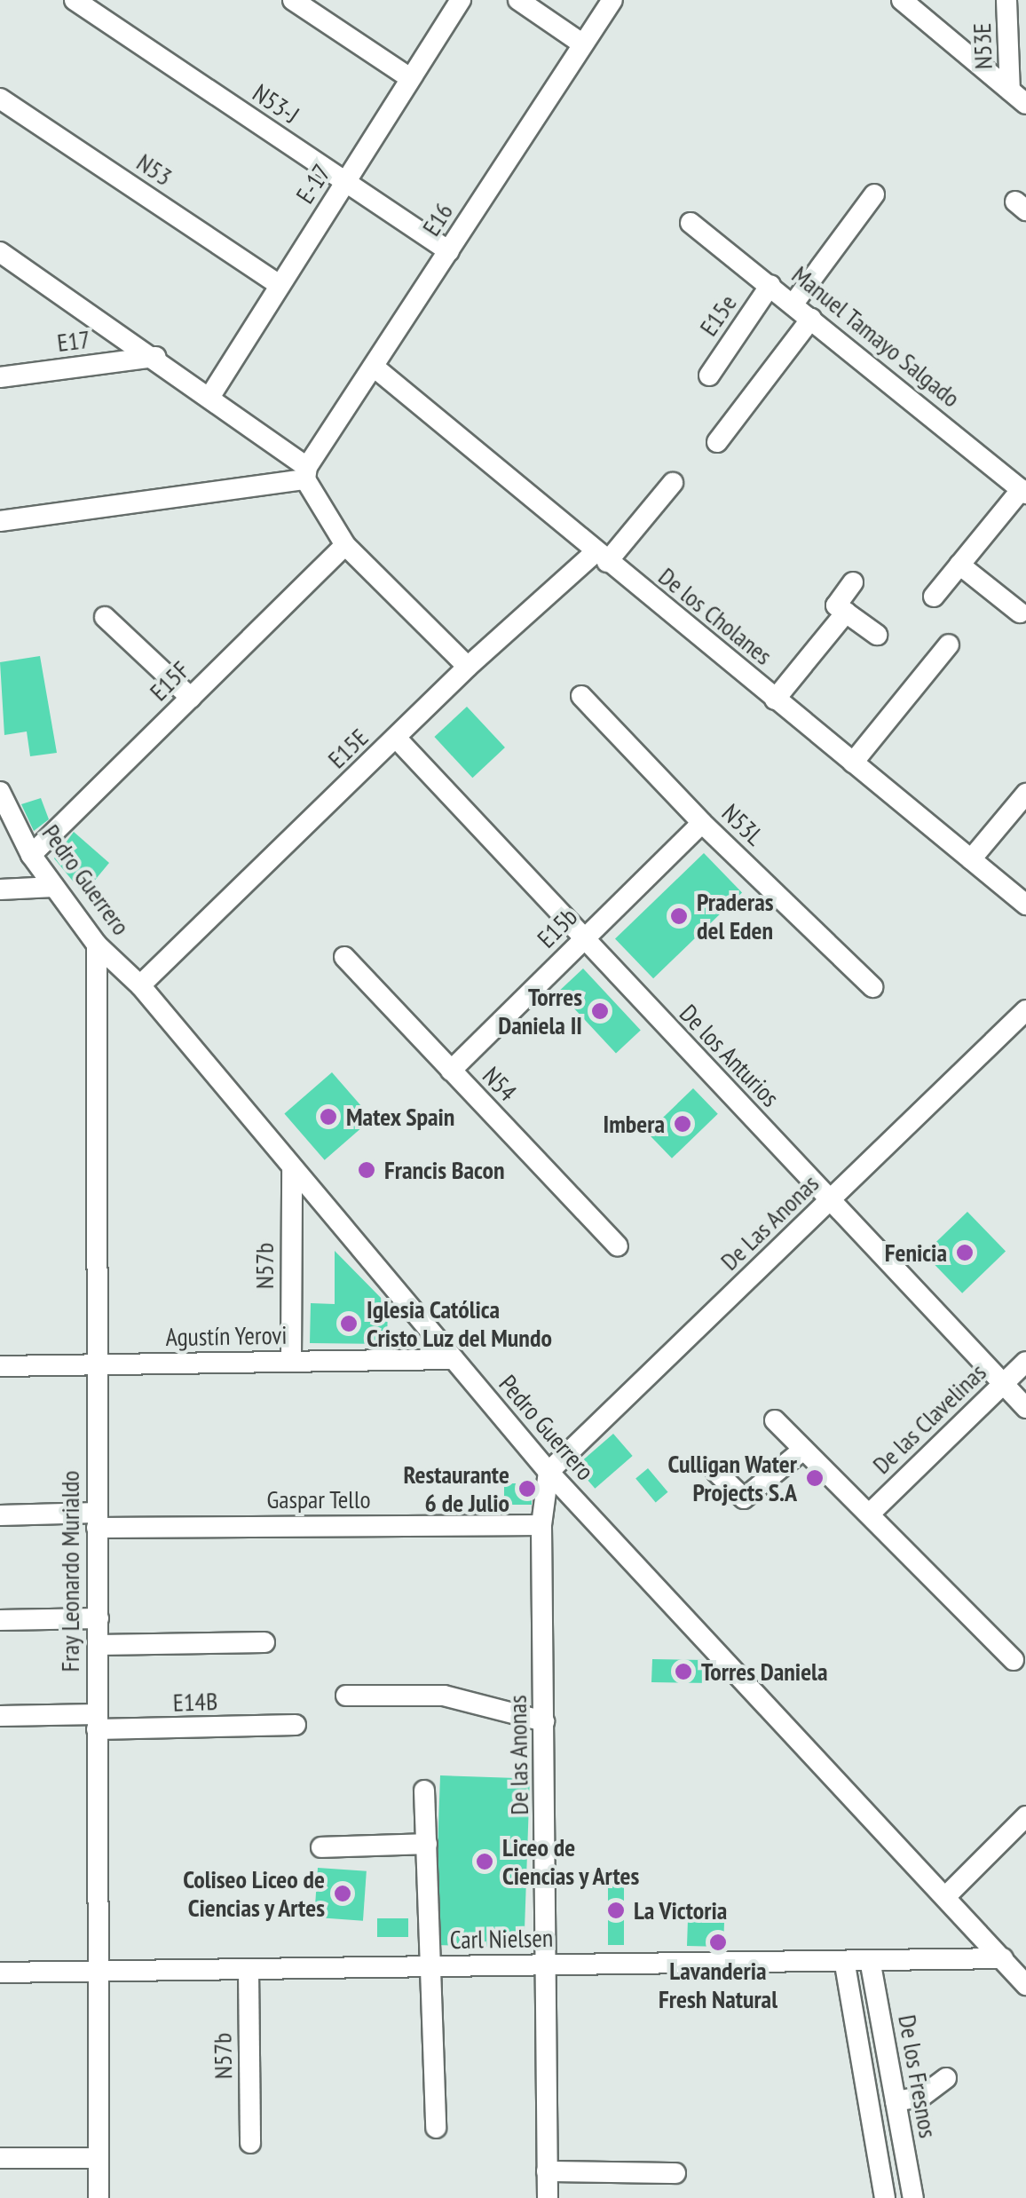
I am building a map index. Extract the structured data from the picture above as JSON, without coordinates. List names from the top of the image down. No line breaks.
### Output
{"streets":{"street":["N53E","N53-J","N53","E-17","E16","E15e","Manuel Tamayo Salgado","E17","De los Cholanes","E15F","E15E","N53L","Pedro Guerrero","E15b","De los Anturios","N54","De Las Anonas","N57b","Agustín Yerovi","De las Clavelinas","Gaspar Tello","Fray Leonardo Murialdo","E14B","De las Anonas","Carl Nielsen","De los Fresnos"]},"crossings":[["N53-J","E-17"],["N53-J","E16"],["N53","E-17"],["E16","De los Cholanes"],["E15e","Manuel Tamayo Salgado"],["De los Cholanes","E15E"],["E15F","Pedro Guerrero"],["E15E","Pedro Guerrero"],["E15E","De los Anturios"],["N53L","E15b"],["Pedro Guerrero","De Las Anonas"],["Pedro Guerrero","N57b"],["Pedro Guerrero","Agustín Yerovi"],["Pedro Guerrero","Fray Leonardo Murialdo"],["Pedro Guerrero","De las Anonas"],["Pedro Guerrero","Carl Nielsen"],["E15b","De los Anturios"],["E15b","N54"],["De los Anturios","De Las Anonas"],["De los Anturios","De las Clavelinas"],["De Las Anonas","De las Anonas"],["N57b","Agustín Yerovi"],["N57b","Carl Nielsen"],["Agustín Yerovi","Fray Leonardo Murialdo"],["Gaspar Tello","Fray Leonardo Murialdo"],["Gaspar Tello","De las Anonas"],["Fray Leonardo Murialdo","E14B"],["Fray Leonardo Murialdo","Carl Nielsen"],["De las Anonas","Carl Nielsen"],["Carl Nielsen","De los Fresnos"]],"places":["Praderas del Eden","Torres Daniela II","Matex Spain","Imbera","Francis Bacon","Fenicia","Iglesia Católica Cristo Luz del Mundo","Culligan Water Projects S.A","Restaurante 6 de Julio","Torres Daniela","Liceo de Ciencias y Artes","Coliseo Liceo de Ciencias y Artes","La Victoria","Lavanderia Fresh Natural"]}
